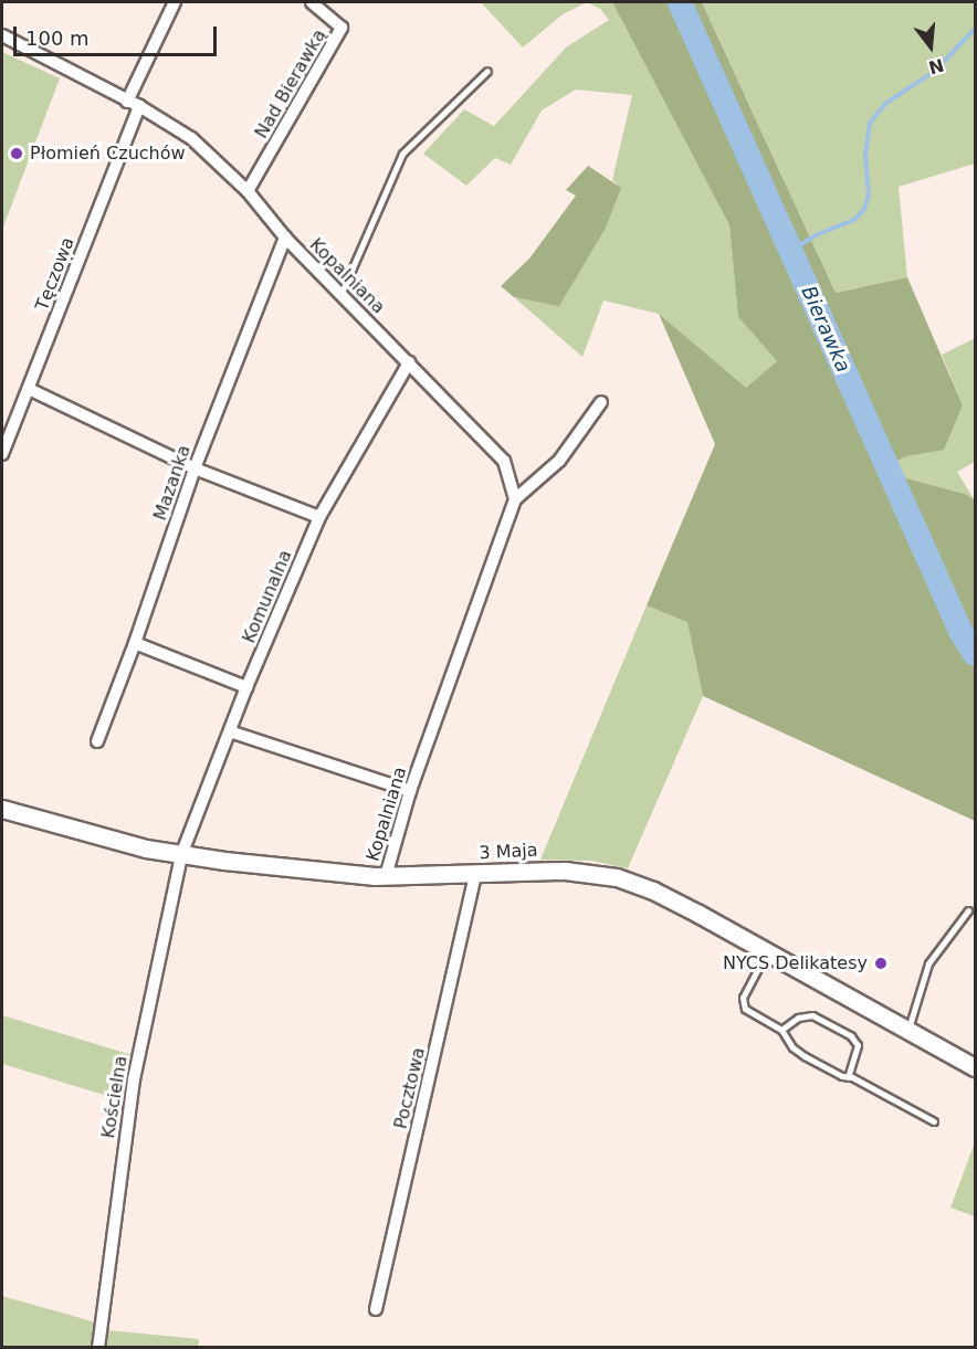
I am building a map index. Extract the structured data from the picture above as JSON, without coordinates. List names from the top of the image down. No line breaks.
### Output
{"streets":{"main road":["3 Maja"],"street":["Nad Bierawką","Tęczowa","Kopalniana","Mazanka","Komunalna","Pocztowa","Kościelna"]},"crossings":[["Nad Bierawką","Kopalniana"],["Tęczowa","Kopalniana"],["Kopalniana","Mazanka"],["Kopalniana","Komunalna"],["Kopalniana","3 Maja"],["Komunalna","3 Maja"],["Komunalna","Kościelna"],["3 Maja","Pocztowa"],["3 Maja","Kościelna"]],"water":["Bierawka"],"places":["Płomień Czuchów","NYCS Delikatesy"],"scale_bar":"100 m","north":"bottom"}
